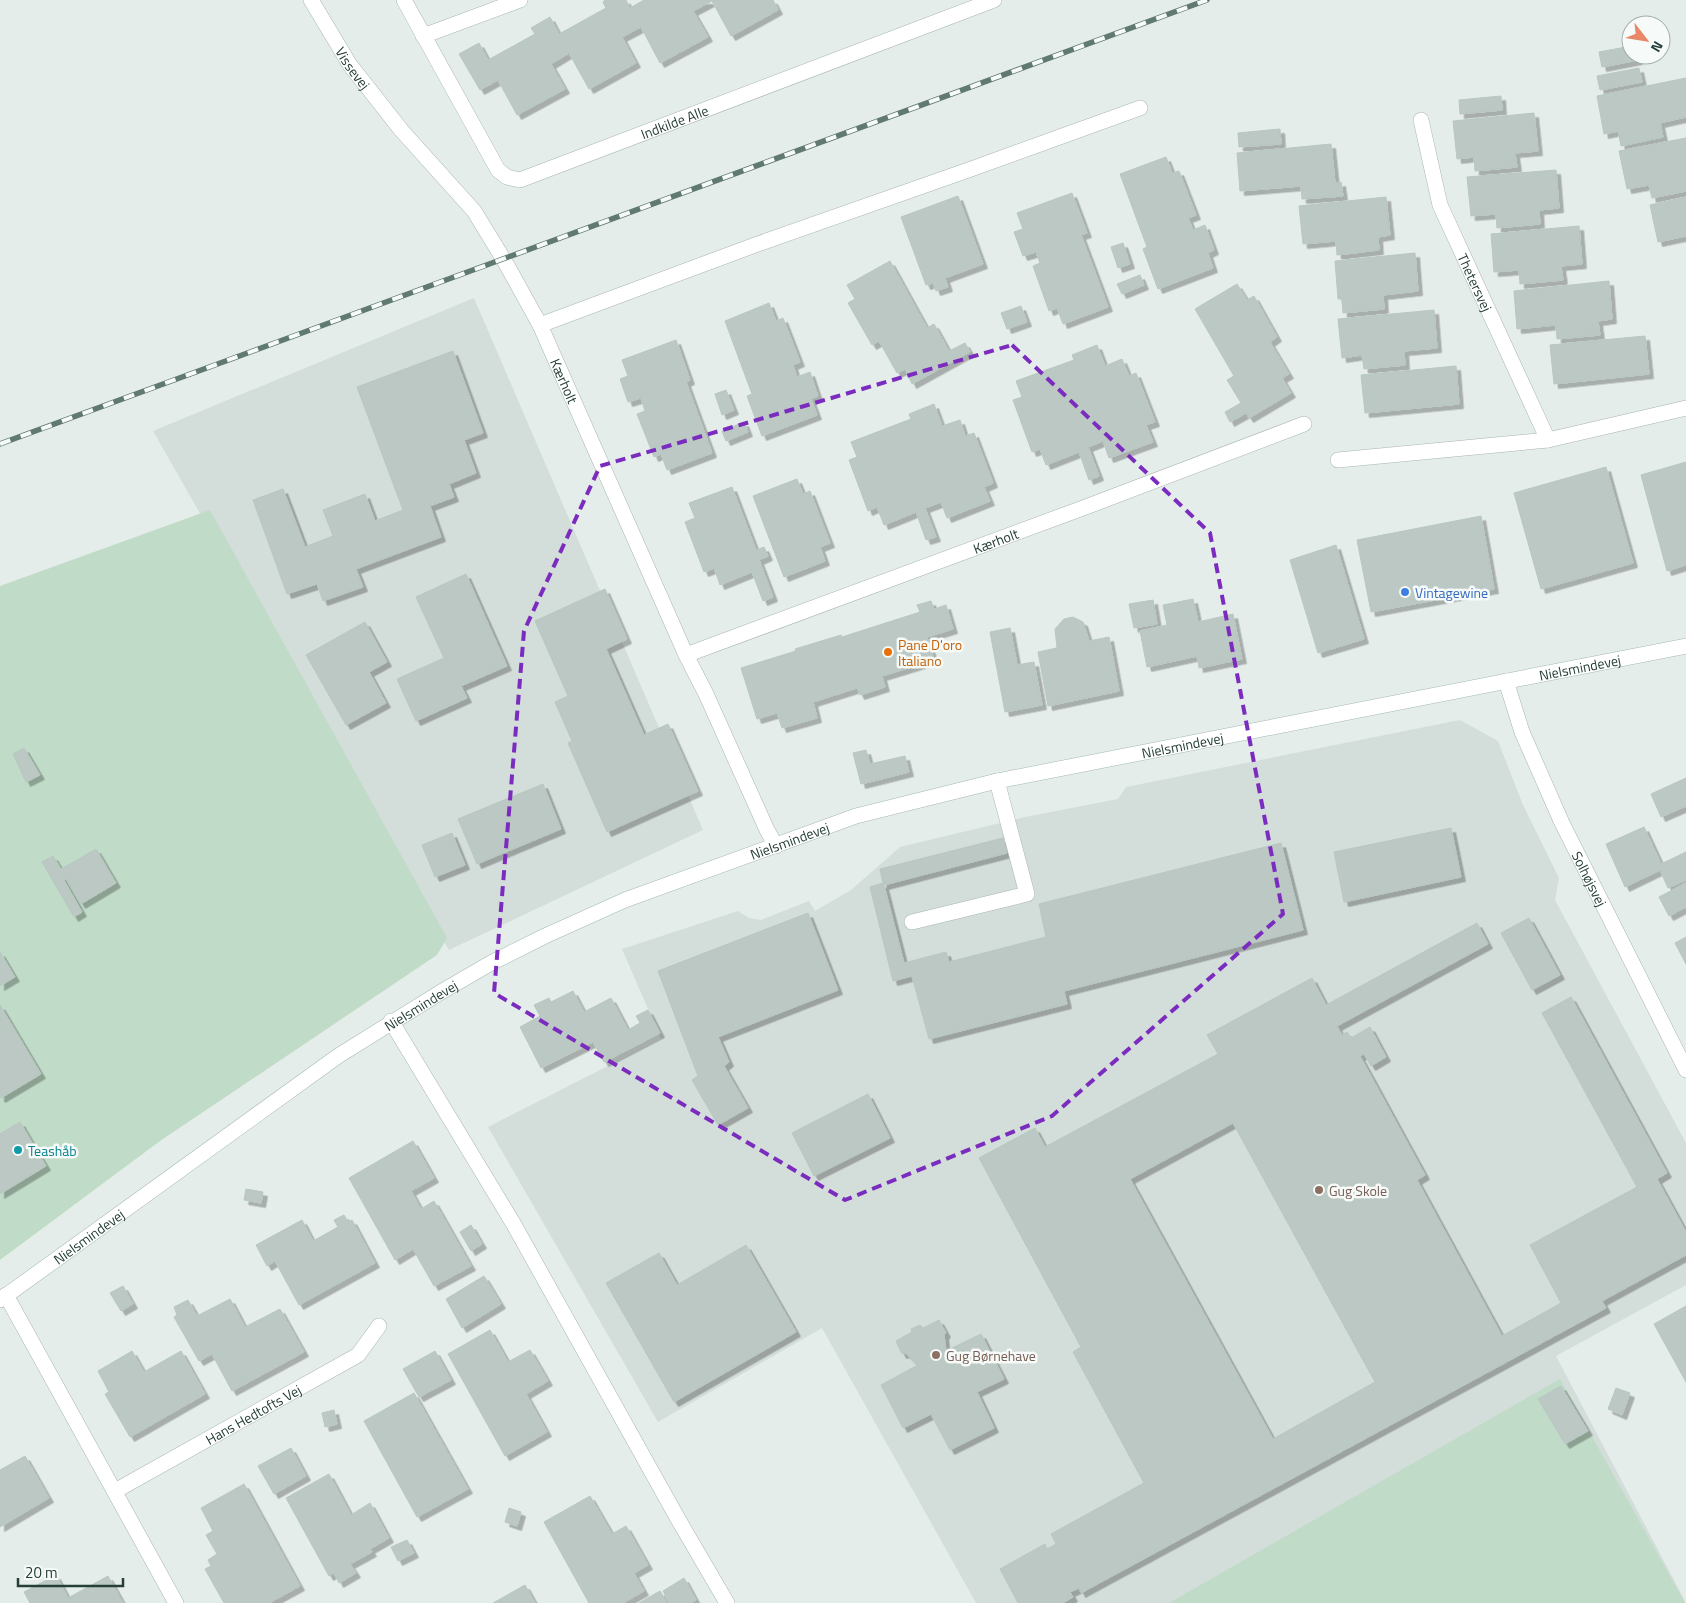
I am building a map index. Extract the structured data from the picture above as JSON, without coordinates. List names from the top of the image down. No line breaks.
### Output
{"streets":{"street":["Vissevej","Indkilde Alle","Thetersvej","Kærholt","Nielsmindevej","Solhøjsvej","Hans Hedtofts Vej"]},"crossings":[["Vissevej","Kærholt"],["Kærholt","Nielsmindevej"],["Nielsmindevej","Solhøjsvej"]],"places":["Vintagewine","Pane D'oro Italiano","Teashåb","Gug Skole","Gug Børnehave"],"scale_bar":"20 m","north":"bottom right"}
